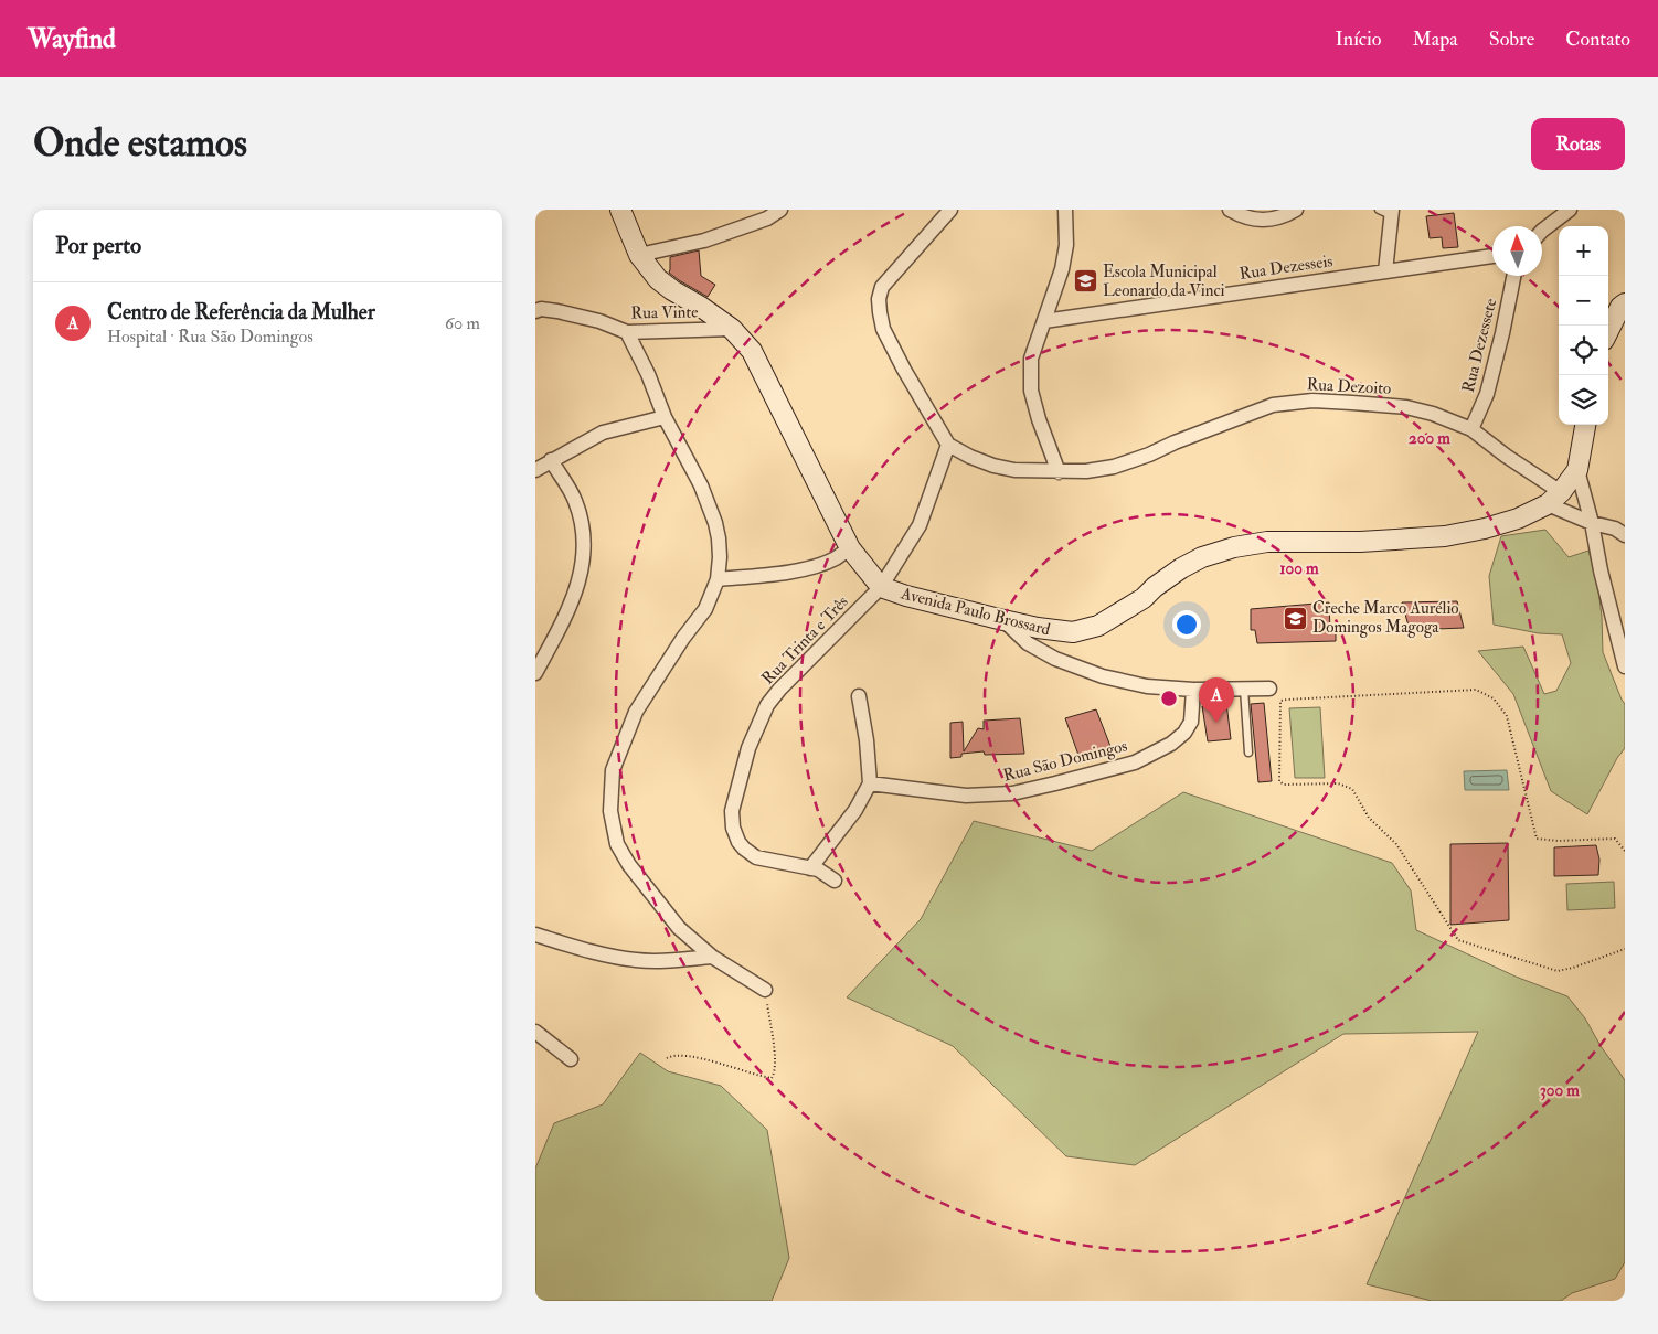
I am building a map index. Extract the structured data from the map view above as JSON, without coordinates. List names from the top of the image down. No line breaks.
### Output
{"streets":{"main road":["Avenida Paulo Brossard"],"street":["Rua Dezesseis","Rua Vinte","Rua Dezessete","Rua Dezoito","Rua Trinta e Três","Rua São Domingos"]},"crossings":[["Rua Vinte","Avenida Paulo Brossard"],["Rua Dezessete","Rua Dezoito"],["Rua Dezoito","Avenida Paulo Brossard"],["Rua Dezoito","Rua Trinta e Três"],["Avenida Paulo Brossard","Rua Trinta e Três"]],"places":{"school or university":["Escola Municipal Leonardo da Vinci","Creche Marco Aurélio Domingos Magoga"]},"north":"top","page":{"header":"Wayfind","nav":["Início","Mapa","Sobre","Contato"],"buttons":"Rotas","title":"Onde estamos","heading":"Por perto","map_buttons":["+","−"],"list":[{"mark":"A","name":"Centro de Referência da Mulher","note":"Hospital · Rua São Domingos","value":"60 m"}],"pins":"A"},"rings":["200 m","100 m","300 m"]}
